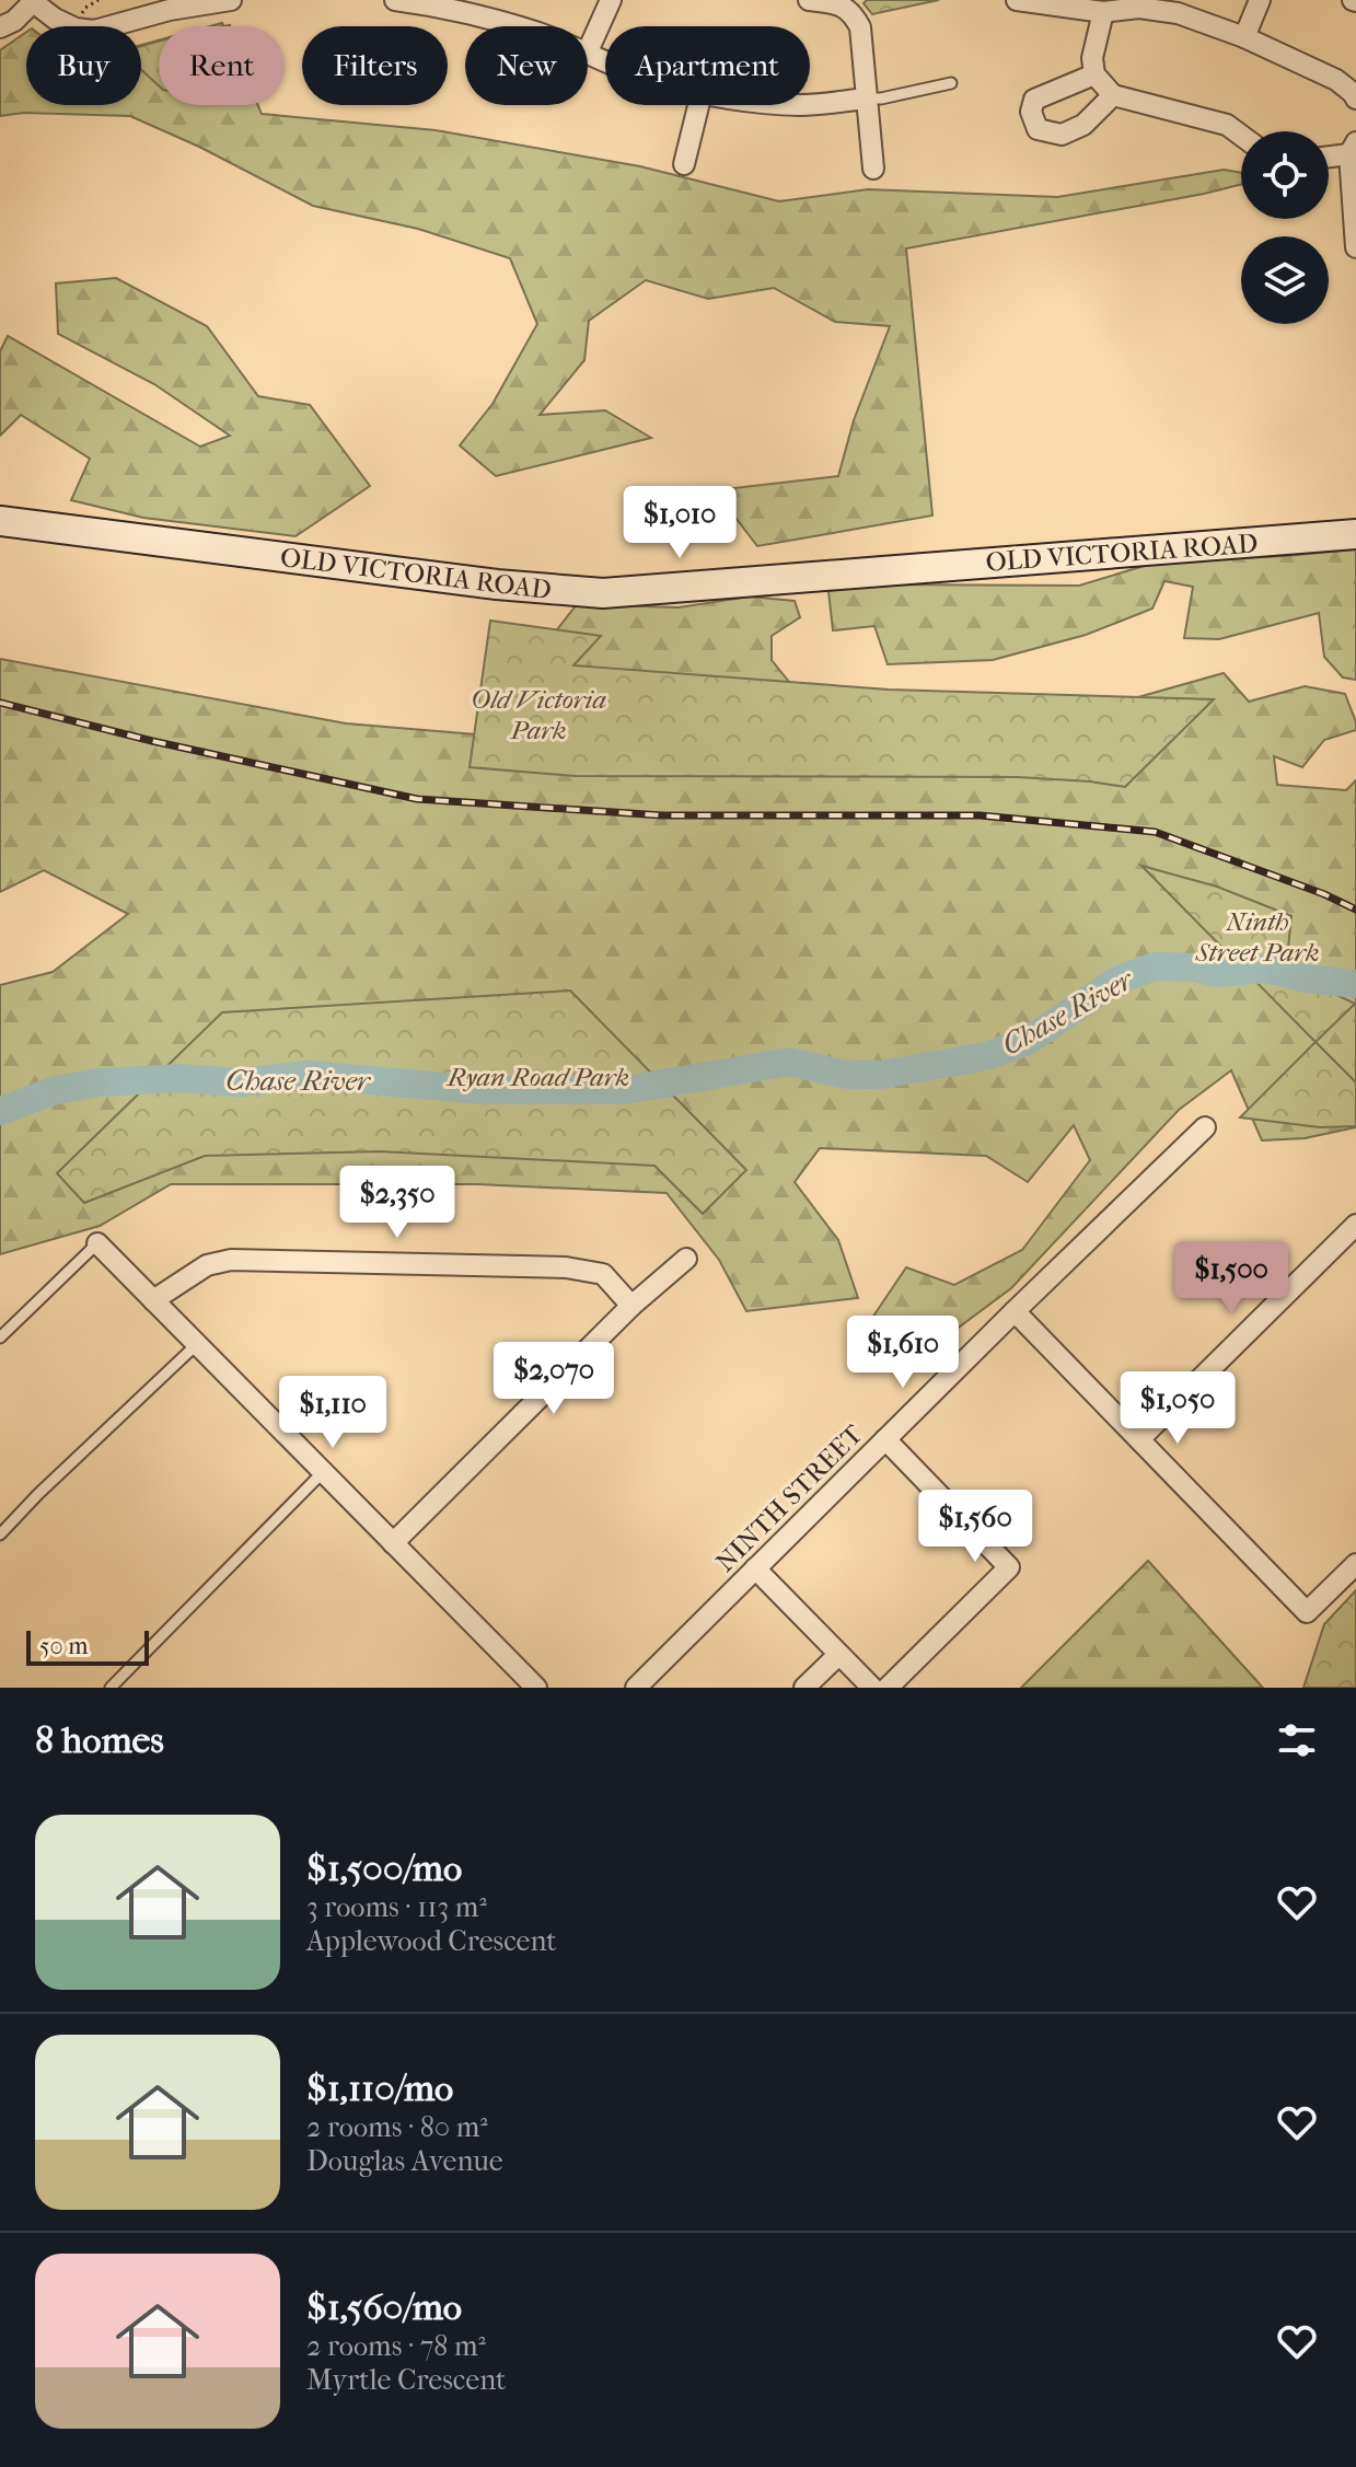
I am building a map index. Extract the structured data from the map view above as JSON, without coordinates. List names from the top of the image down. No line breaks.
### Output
{"streets":{"street":["OLD VICTORIA ROAD","NINTH STREET"]},"water":["Chase River"],"parks":["Old Victoria Park","Ninth Street Park","Ryan Road Park"],"scale_bar":"50 m","page":{"chip":["Buy","Rent","Filters","New","Apartment"],"price":["$1,010","$2,350","$1,500","$1,610","$2,070","$1,050","$1,110","$1,560"],"scale":"50 m","heading":"8 homes","list":[{"name":"$1,500/mo","note":"3 rooms · 113 m² · Applewood Crescent"},{"name":"$1,110/mo","note":"2 rooms · 80 m² · Douglas Avenue"},{"name":"$1,560/mo","note":"2 rooms · 78 m² · Myrtle Crescent"}]}}
